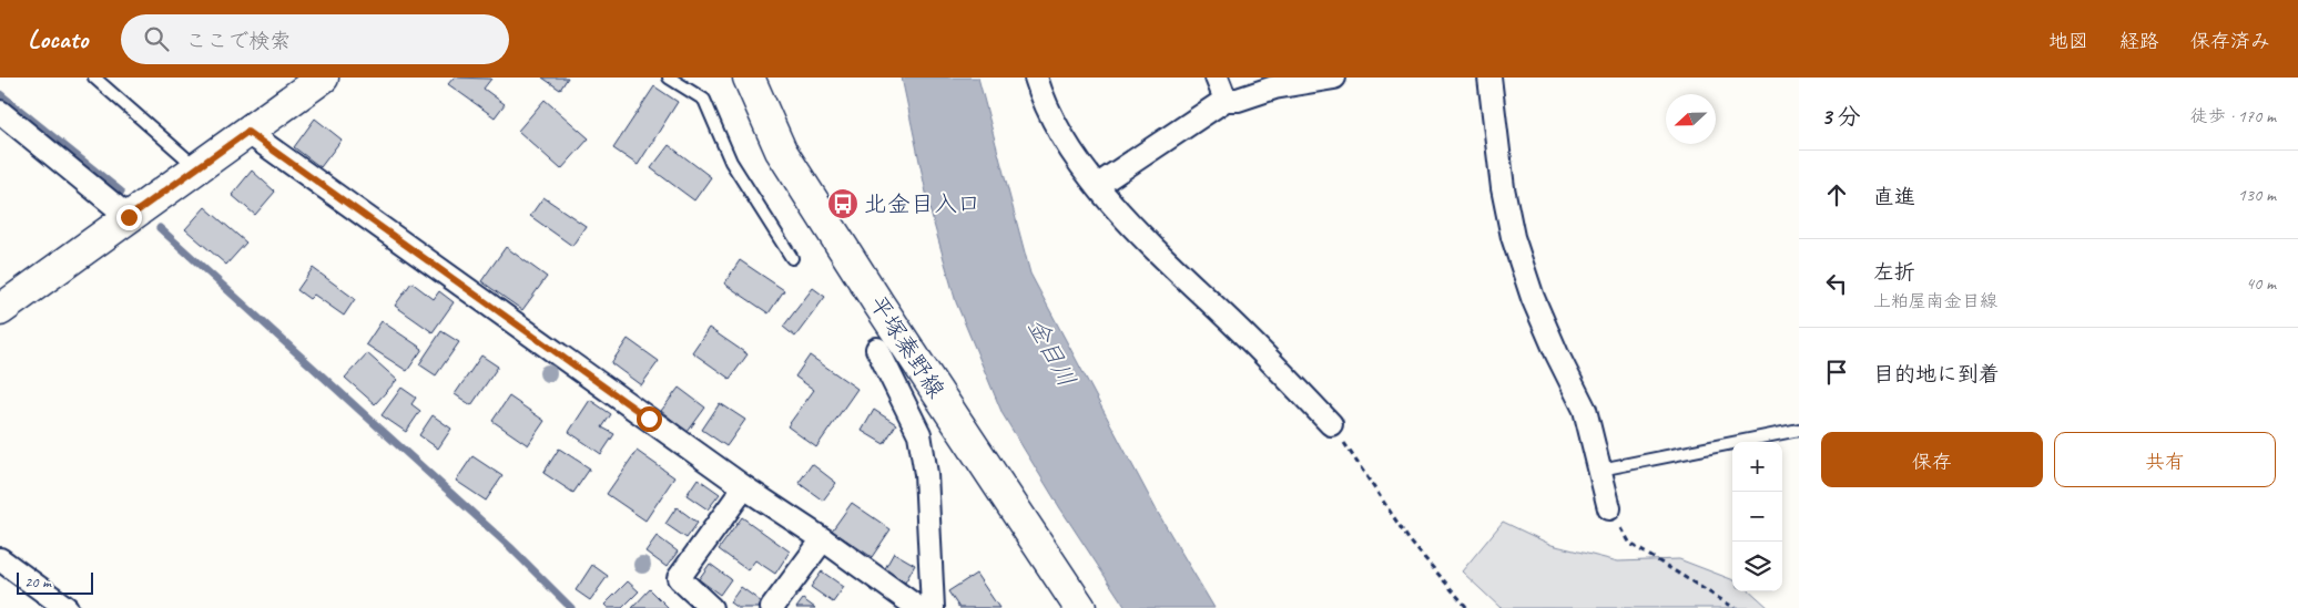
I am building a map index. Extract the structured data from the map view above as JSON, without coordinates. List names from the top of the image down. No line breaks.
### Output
{"streets":{"main road":["平塚秦野線"]},"water":["金目川"],"places":{"bus stop":["北金目入口"]},"scale_bar":"20 m","north":"left","page":{"header":"Locato","search":"ここで検索","nav":["地図","経路","保存済み"],"heading":["3 分","徒歩 · 170 m"],"list":[["直進","130 m"],["左折","上粕屋南金目線","40 m"],"目的地に到着"],"buttons":["保存","共有"],"map_buttons":["+","−"],"scale":"20 m"}}
